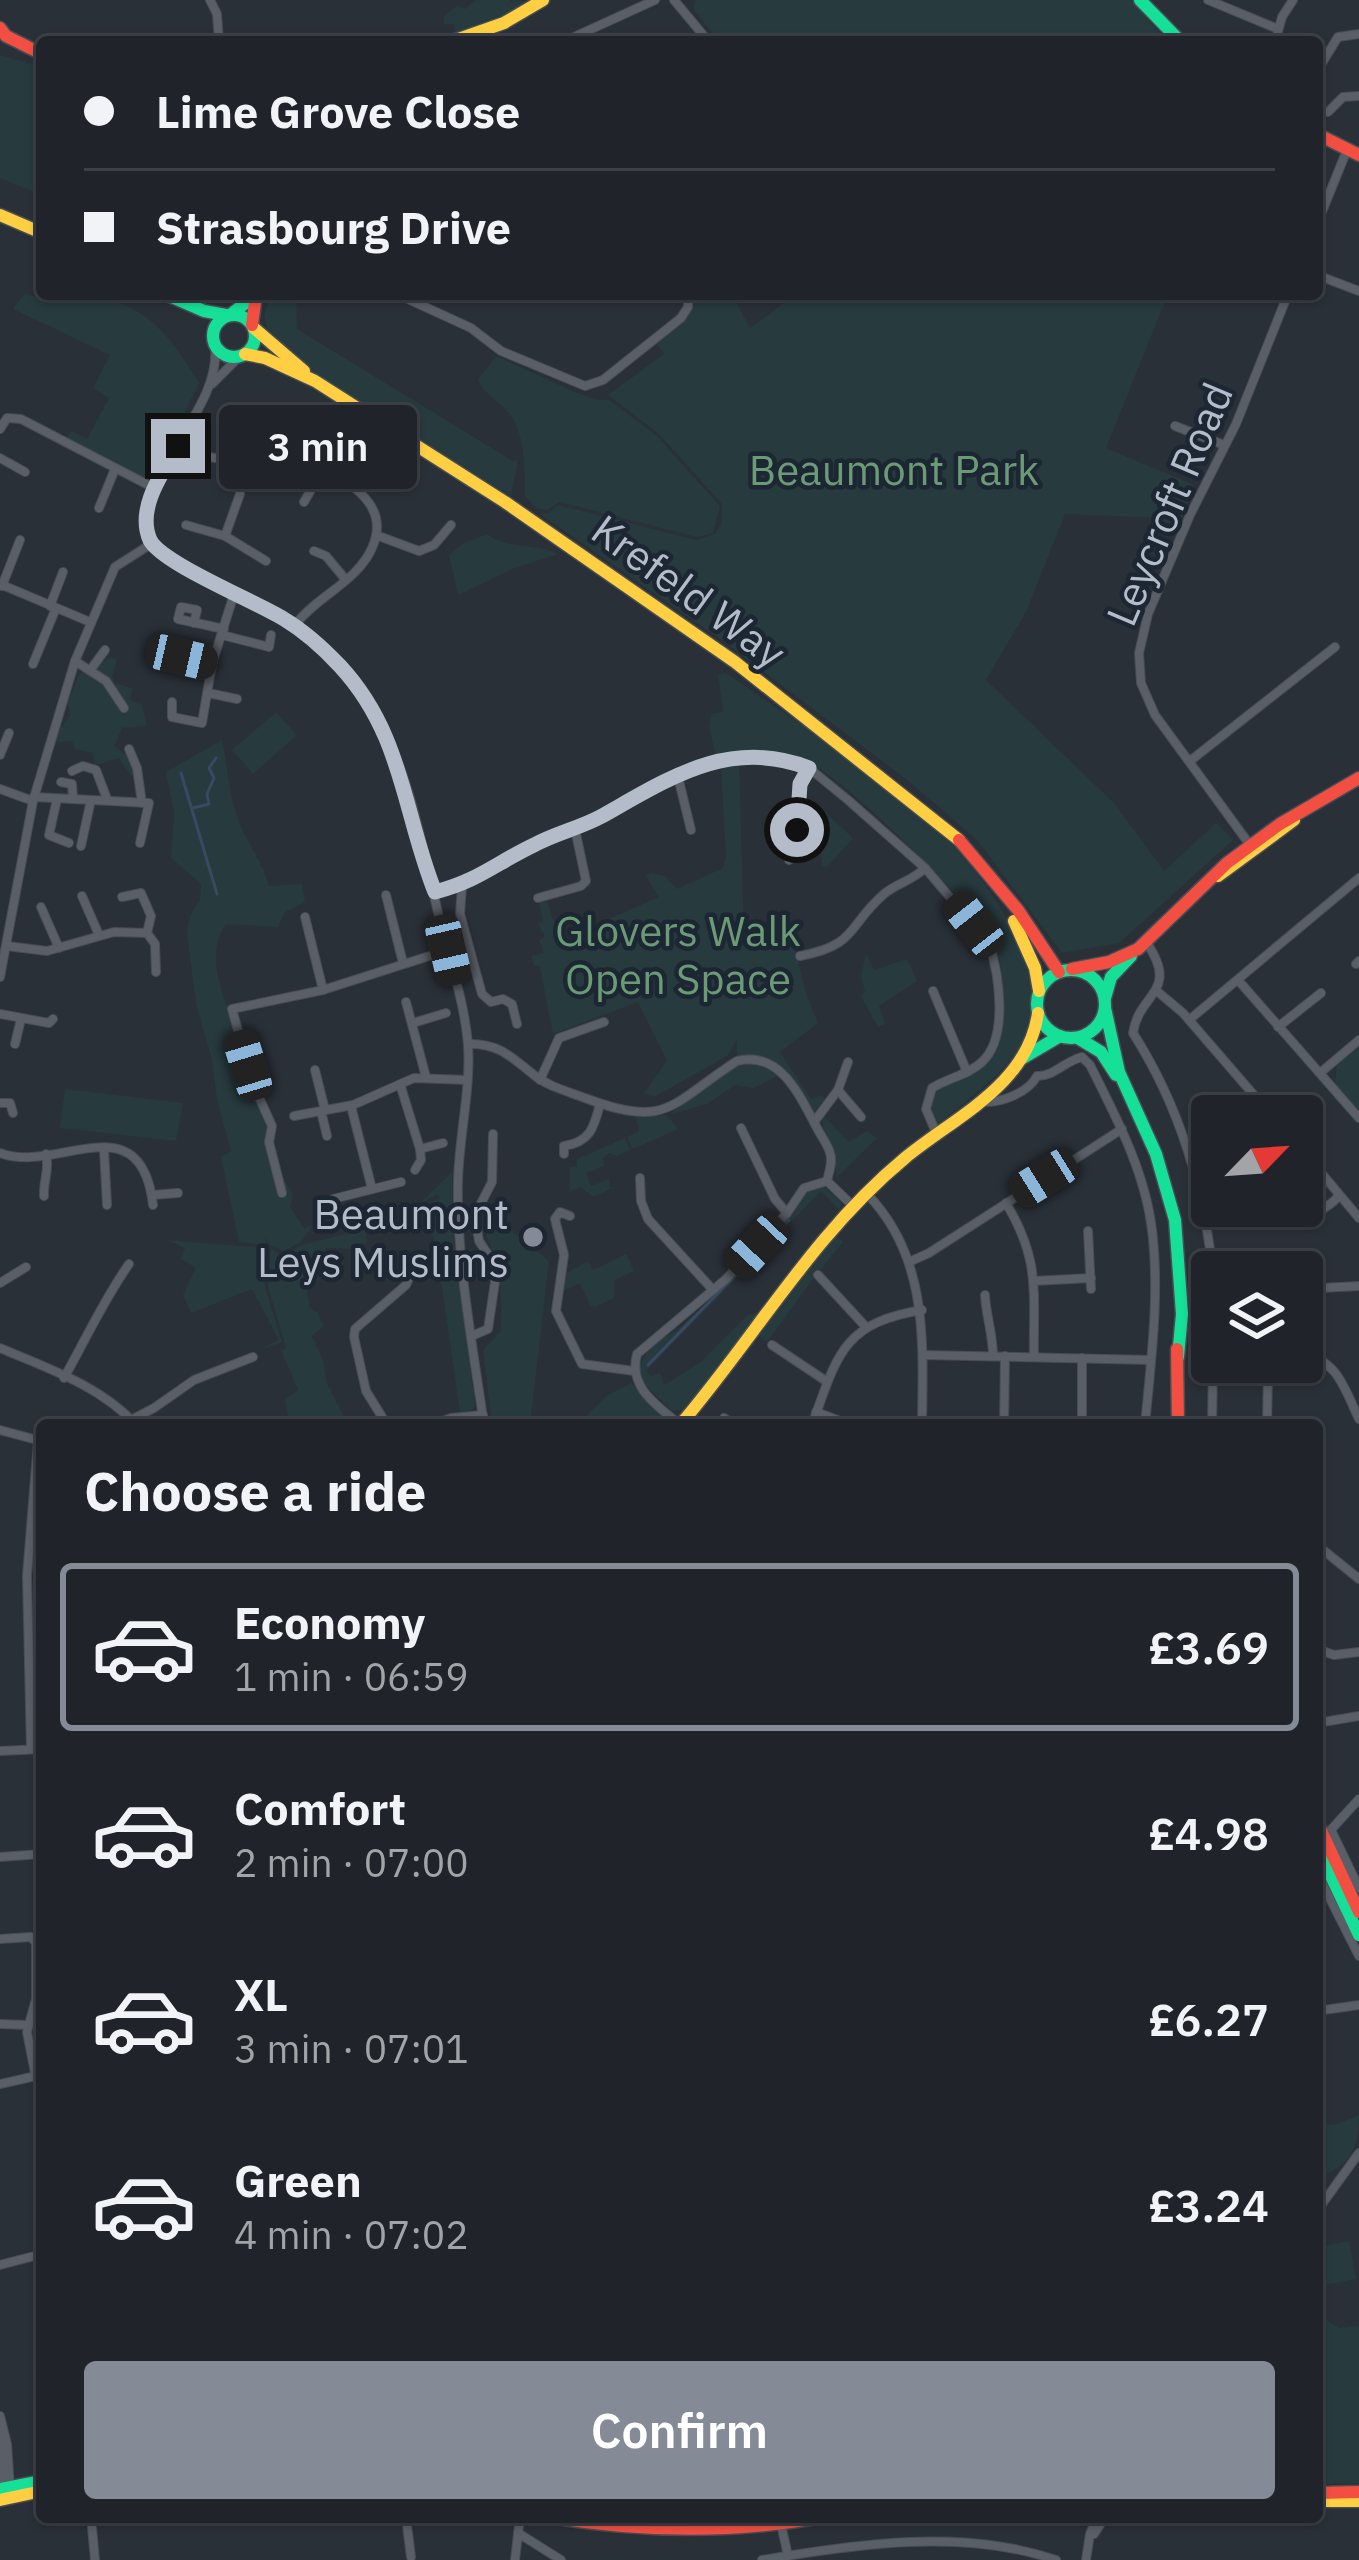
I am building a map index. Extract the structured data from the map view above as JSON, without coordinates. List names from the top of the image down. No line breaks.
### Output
{"streets":{"main road":["Krefeld Way"],"street":["Leycroft Road"]},"parks":["Beaumont Park","Glovers Walk Open Space"],"places":["Beaumont Leys Muslims"],"north":"top right","page":{"banner":["Lime Grove Close","Strasbourg Drive"],"bubble":"3 min","heading":"Choose a ride","list":[{"name":"Economy","note":"1 min · 06:59","value":"£3.69"},{"name":"Comfort","note":"2 min · 07:00","value":"£4.98"},{"name":"XL","note":"3 min · 07:01","value":"£6.27"},{"name":"Green","note":"4 min · 07:02","value":"£3.24"}],"buttons":"Confirm"}}
